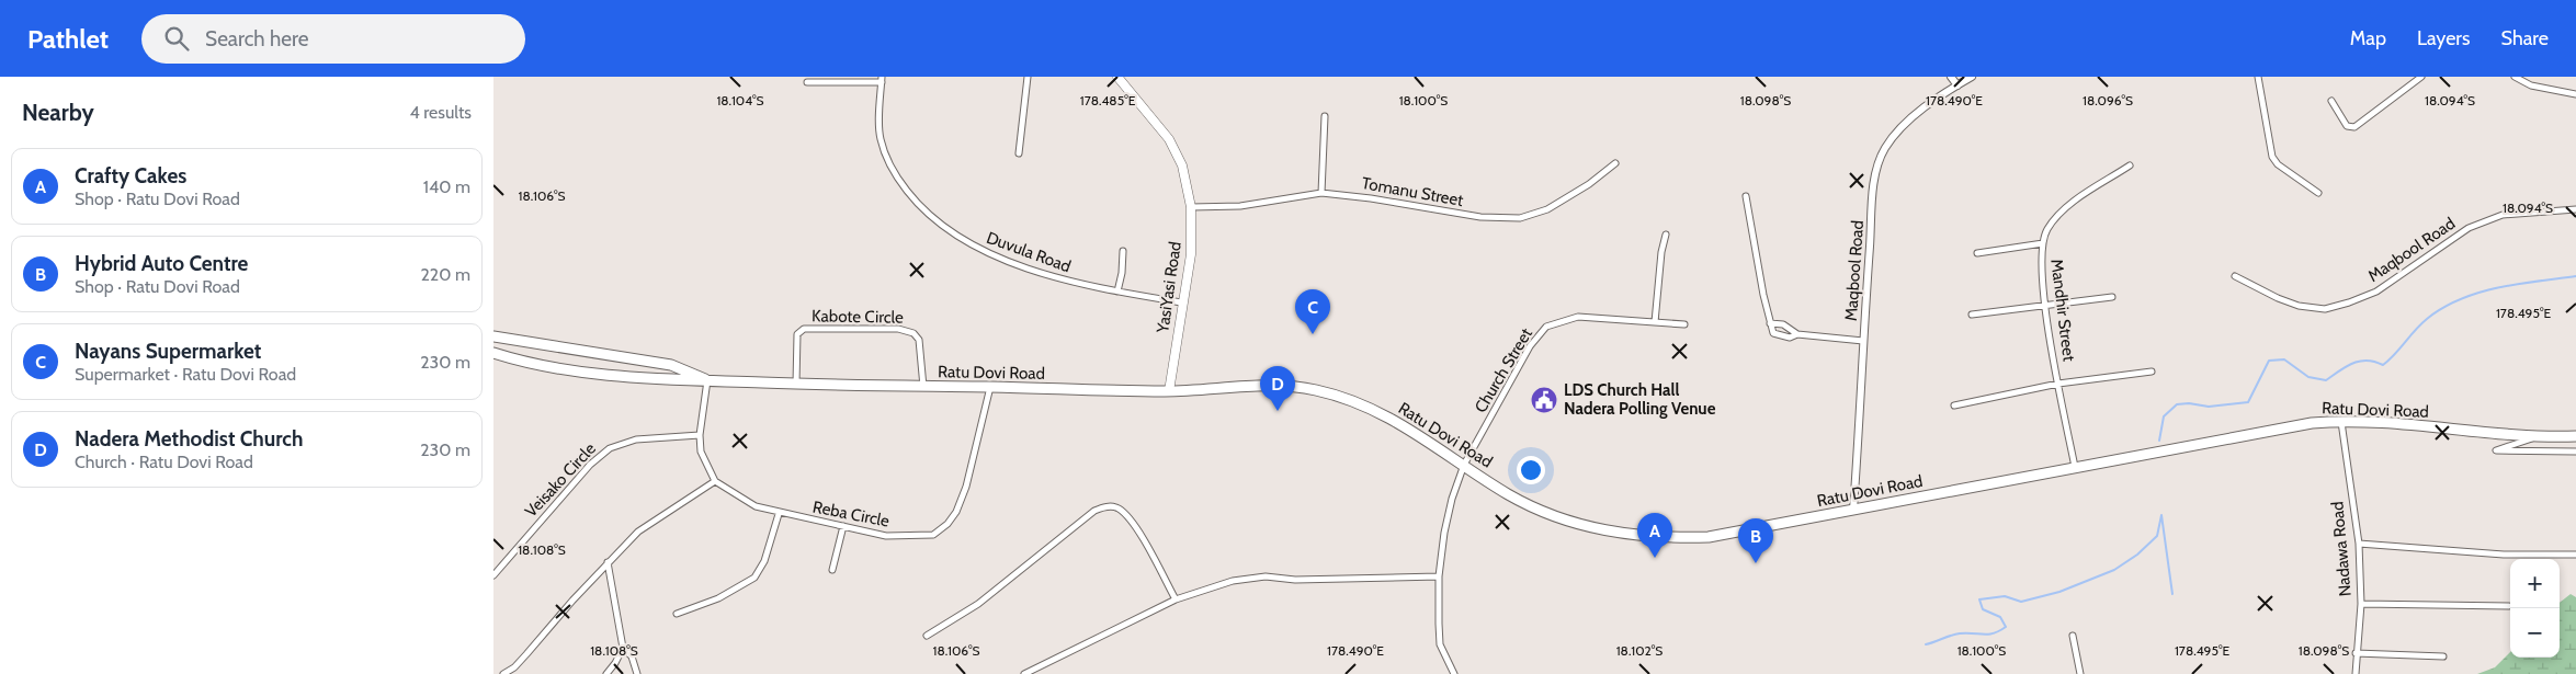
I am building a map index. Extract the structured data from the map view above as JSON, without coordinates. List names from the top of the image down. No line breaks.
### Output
{"streets":{"main road":["YasiYasi Road","Ratu Dovi Road"],"street":["Tomanu Street","Maqbool Road","Duvula Road","Mandhir Street","Kabote Circle","Church Street","Veisako Circle","Reba Circle","Nadawa Road"]},"crossings":[["Tomanu Street","YasiYasi Road"],["Maqbool Road","Ratu Dovi Road"],["Duvula Road","YasiYasi Road"],["YasiYasi Road","Ratu Dovi Road"],["Mandhir Street","Ratu Dovi Road"],["Kabote Circle","Ratu Dovi Road"],["Church Street","Ratu Dovi Road"],["Ratu Dovi Road","Reba Circle"],["Ratu Dovi Road","Nadawa Road"]],"places":{"public building":["LDS Church Hall Nadera Polling Venue"]},"page":{"header":"Pathlet","search":"Search here","nav":["Map","Layers","Share"],"heading":["Nearby","4 results"],"list":[{"mark":"A","name":"Crafty Cakes","note":"Shop · Ratu Dovi Road","value":"140 m"},{"mark":"B","name":"Hybrid Auto Centre","note":"Shop · Ratu Dovi Road","value":"220 m"},{"mark":"C","name":"Nayans Supermarket","note":"Supermarket · Ratu Dovi Road","value":"230 m"},{"mark":"D","name":"Nadera Methodist Church","note":"Church · Ratu Dovi Road","value":"230 m"}],"pins":["C","D","A","B"],"map_buttons":["+","−"]},"coordinates":["178.485°E","178.490°E","18.096°S","18.104°S","18.100°S","18.098°S","18.094°S","18.106°S","178.495°E","18.108°S","18.102°S"]}
